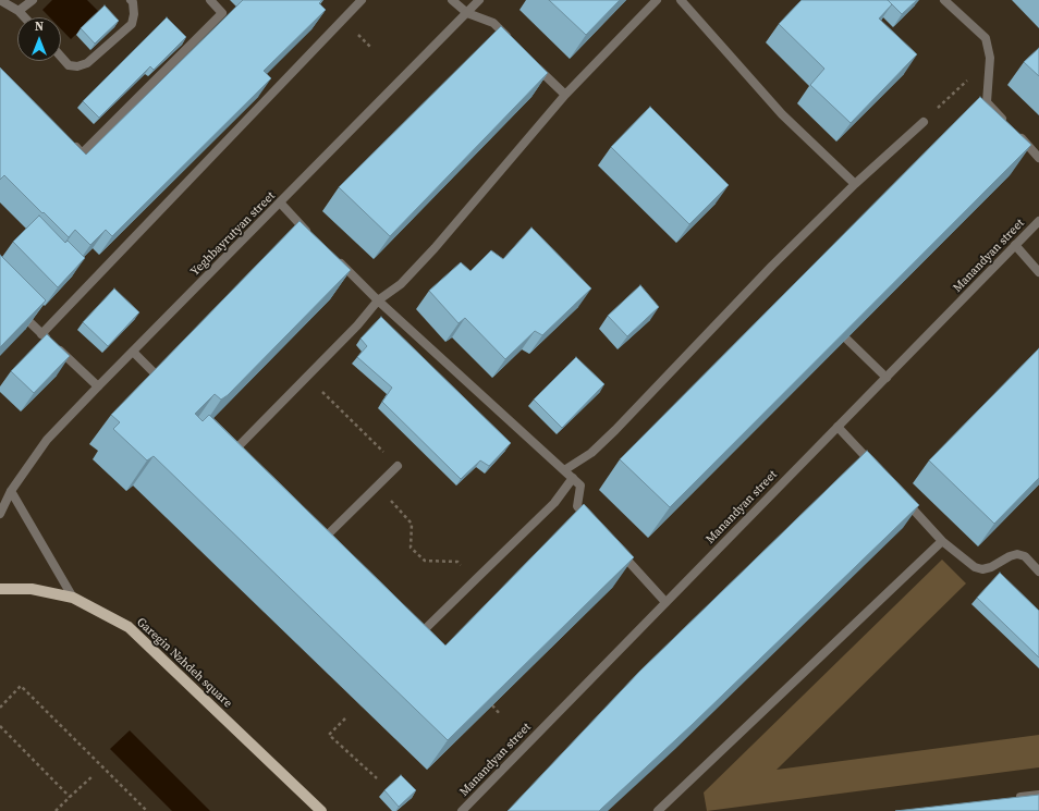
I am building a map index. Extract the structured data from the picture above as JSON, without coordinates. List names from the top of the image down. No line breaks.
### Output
{"streets":{"main road":["Garegin Nzhdeh square"],"street":["Yeghbayrutyan street","Manandyan street"]},"north":"top"}
